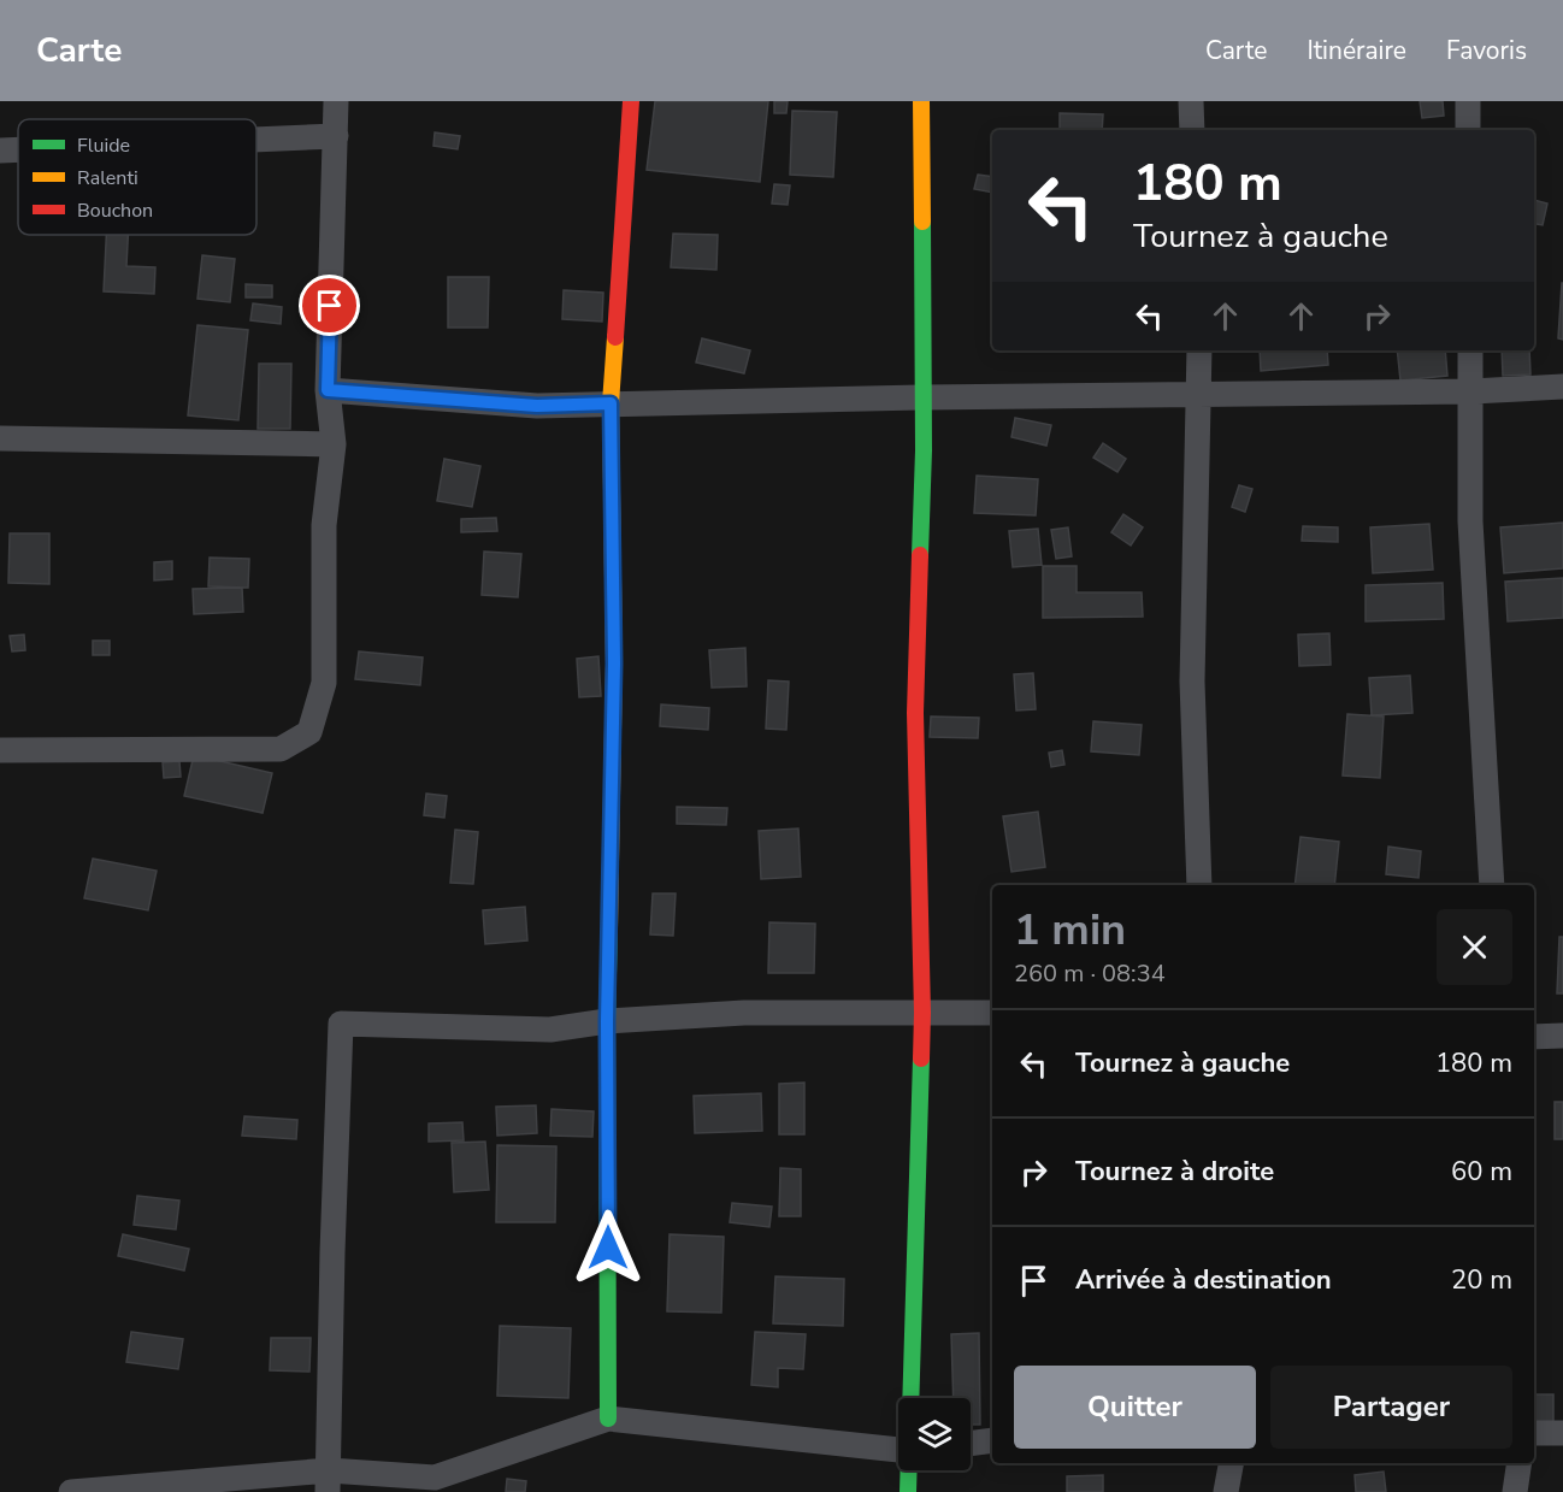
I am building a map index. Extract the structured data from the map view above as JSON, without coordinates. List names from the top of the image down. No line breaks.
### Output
{"legend":["Fluide","Ralenti","Bouchon"],"page":{"header":"Carte","nav":["Carte","Itinéraire","Favoris"],"turn":["180 m","Tournez à gauche"],"heading":["1 min","260 m · 08:34"],"list":[{"name":"Tournez à gauche","value":"180 m"},{"name":"Tournez à droite","value":"60 m"},{"name":"Arrivée à destination","value":"20 m"}],"buttons":["Quitter","Partager"]}}
